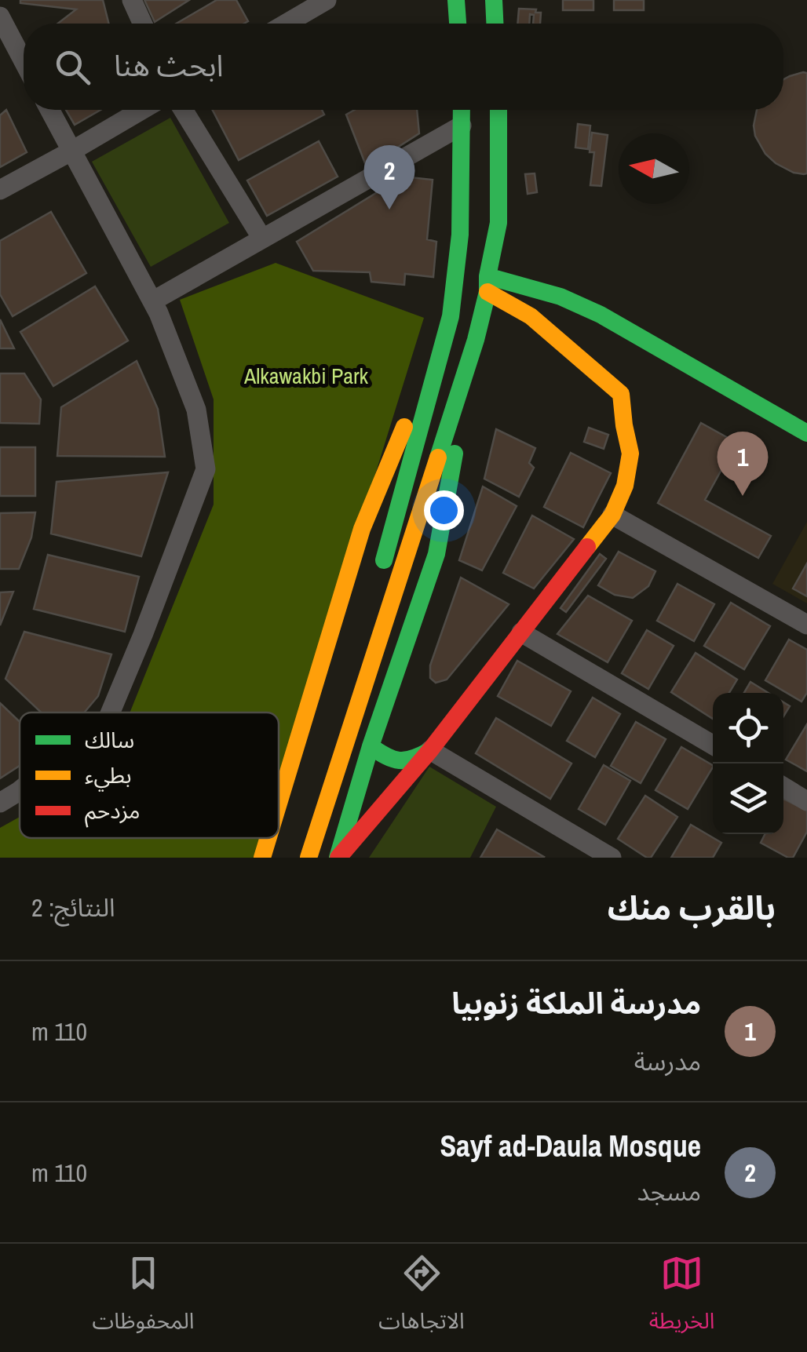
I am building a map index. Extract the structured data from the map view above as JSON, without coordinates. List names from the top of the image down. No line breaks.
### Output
{"parks":["Alkawakbi Park"],"legend":["سالك","بطيء","مزدحم"],"north":"left","page":{"search":"ابحث هنا","pins":["2","1"],"heading":["بالقرب منك","النتائج: 2"],"list":[{"mark":"1","name":"مدرسة الملكة زنوبيا","note":"مدرسة","value":"110 m"},{"mark":"2","name":"Sayf ad-Daula Mosque","note":"مسجد","value":"110 m"}],"nav":["الخريطة","الاتجاهات","المحفوظات"]}}
